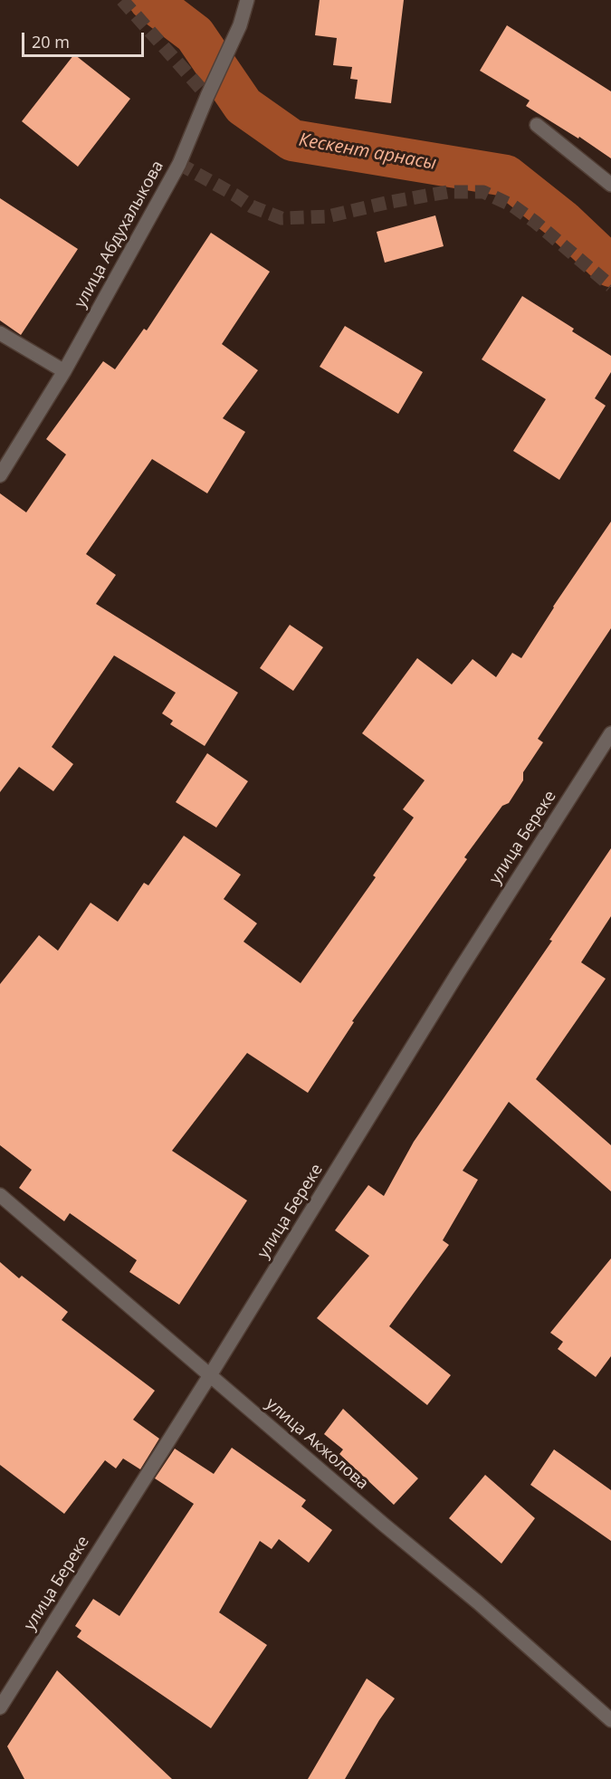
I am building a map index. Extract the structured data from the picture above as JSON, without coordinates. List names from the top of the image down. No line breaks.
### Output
{"streets":{"street":["улица Абдухалыкова","улица Береке","улица Акжолова"]},"crossings":[["улица Береке","улица Акжолова"]],"water":["Кескент арнасы"],"scale_bar":"20 m"}
